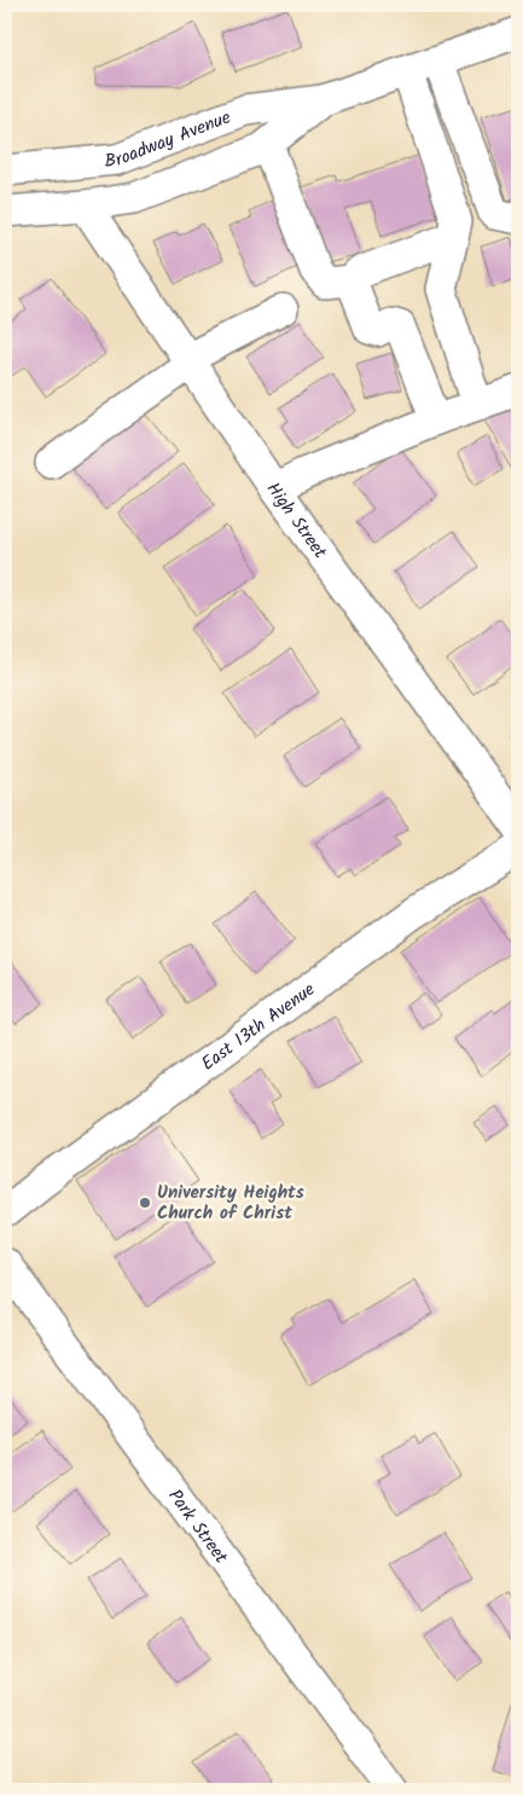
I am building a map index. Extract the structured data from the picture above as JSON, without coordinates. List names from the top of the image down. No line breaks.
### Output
{"streets":{"street":["Broadway Avenue","High Street","East 13th Avenue","Park Street"]},"crossings":[["Broadway Avenue","High Street"]],"places":["University Heights Church of Christ"]}
